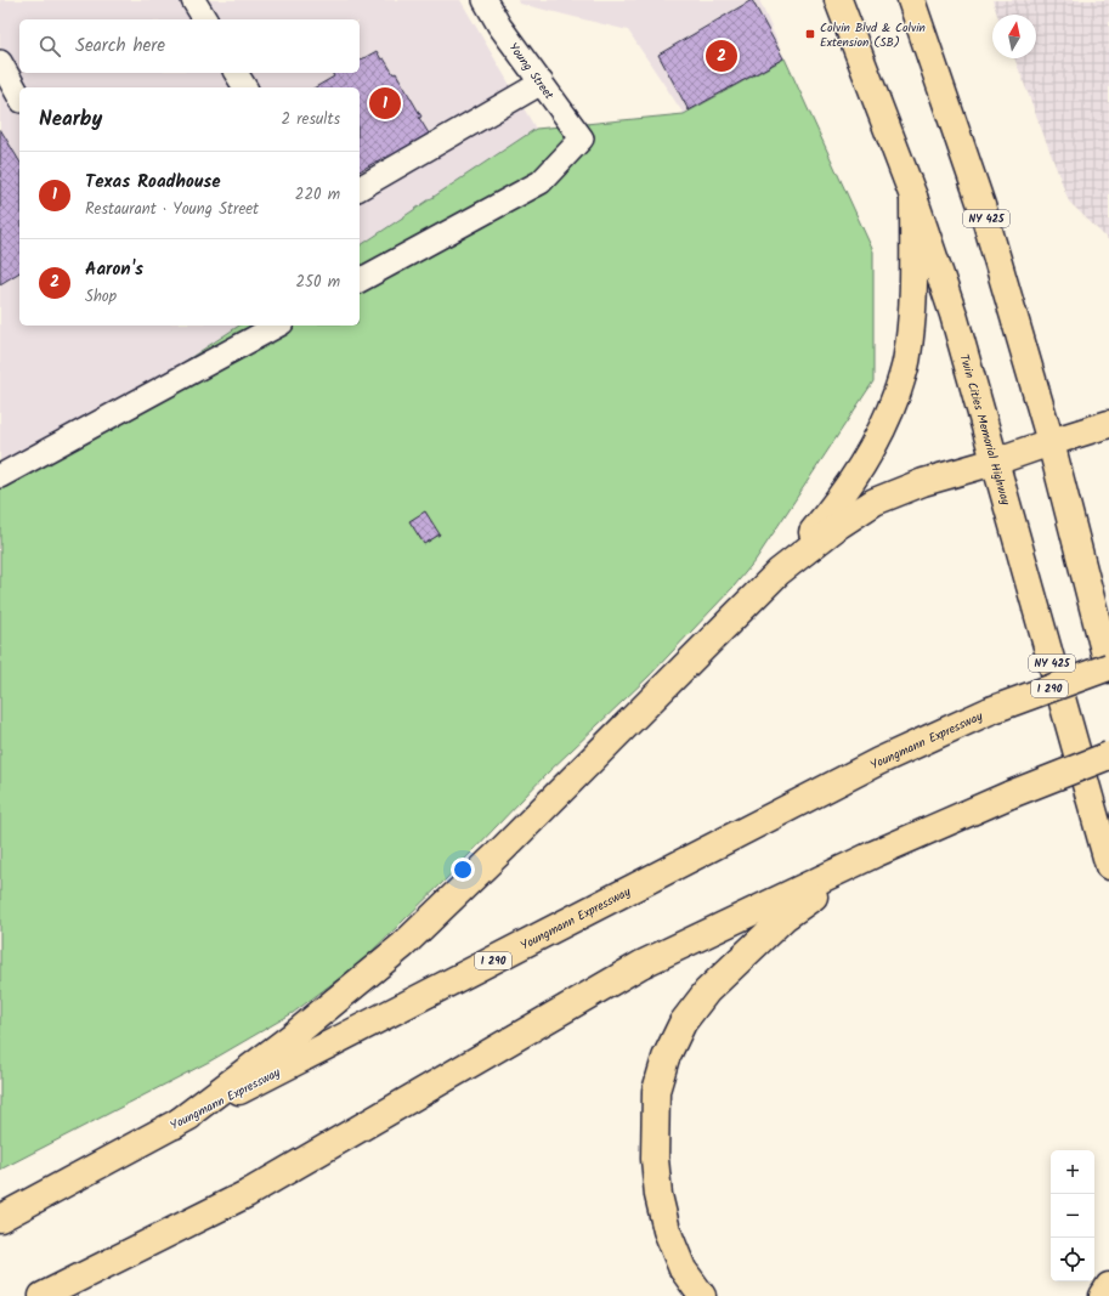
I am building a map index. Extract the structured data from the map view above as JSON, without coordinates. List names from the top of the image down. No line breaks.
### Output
{"streets":{"main road":["NY 425","Twin Cities Memorial Highway","I 290","Youngmann Expressway"],"street":["Young Street"]},"crossings":[["NY 425","Youngmann Expressway"]],"places":{"transit":["Colvin Blvd & Colvin Extension (SB)"]},"north":"top","page":{"search":"Search here","pins":["2","1"],"heading":["Nearby","2 results"],"list":[{"mark":"1","name":"Texas Roadhouse","note":"Restaurant · Young Street","value":"220 m"},{"mark":"2","name":"Aaron's","note":"Shop","value":"250 m"}],"map_buttons":["+","−"]}}
